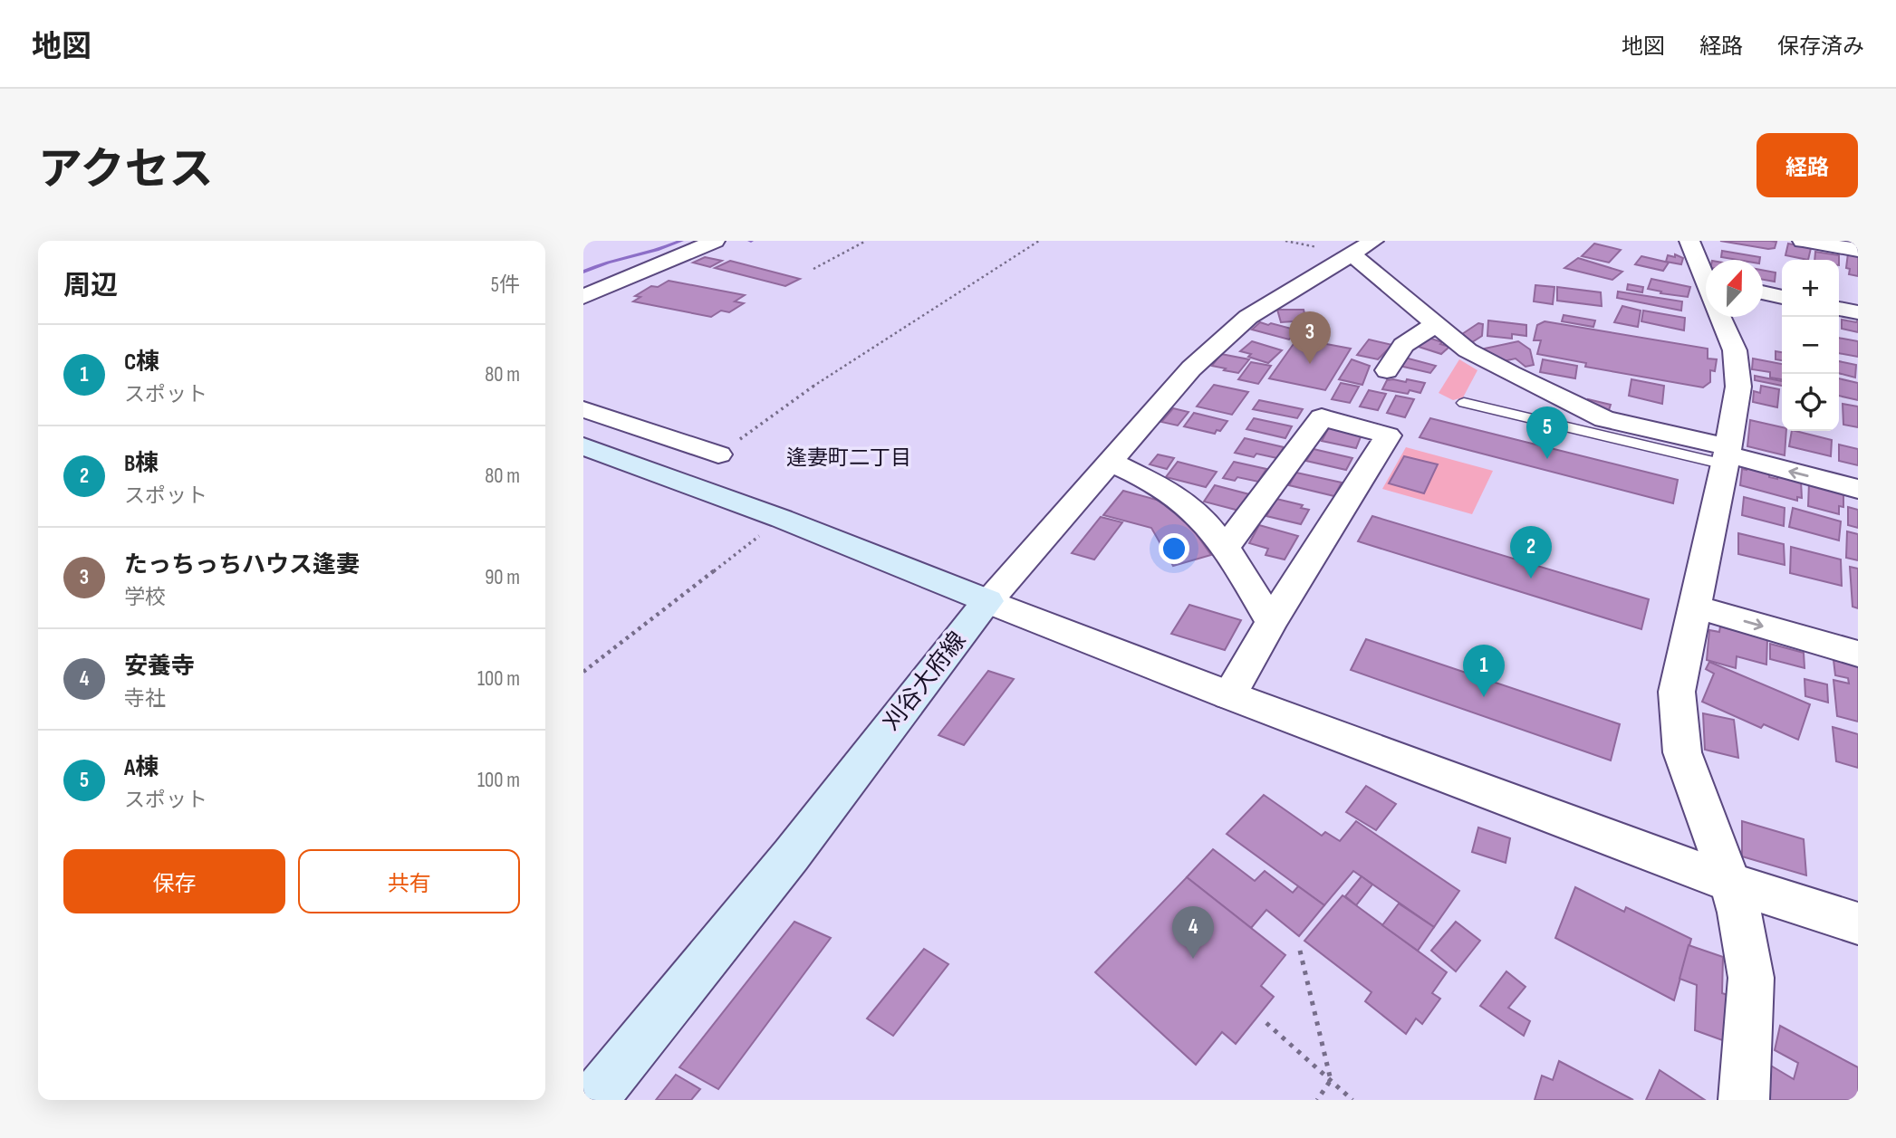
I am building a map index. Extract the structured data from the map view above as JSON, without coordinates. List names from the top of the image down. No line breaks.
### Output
{"streets":{"main road":["刈谷大府線"]},"districts":["逢妻町二丁目"],"north":"top","page":{"header":"地図","nav":["地図","経路","保存済み"],"title":"アクセス","buttons":["経路",["保存","共有"]],"heading":["周辺","5件"],"map_buttons":["+","−"],"pins":["3","5","2","1","4"],"list":[{"mark":"1","name":"C棟","note":"スポット","value":"80 m"},{"mark":"2","name":"B棟","note":"スポット","value":"80 m"},{"mark":"3","name":"たっちっちハウス逢妻","note":"学校","value":"90 m"},{"mark":"4","name":"安養寺","note":"寺社","value":"100 m"},{"mark":"5","name":"A棟","note":"スポット","value":"100 m"}]}}
